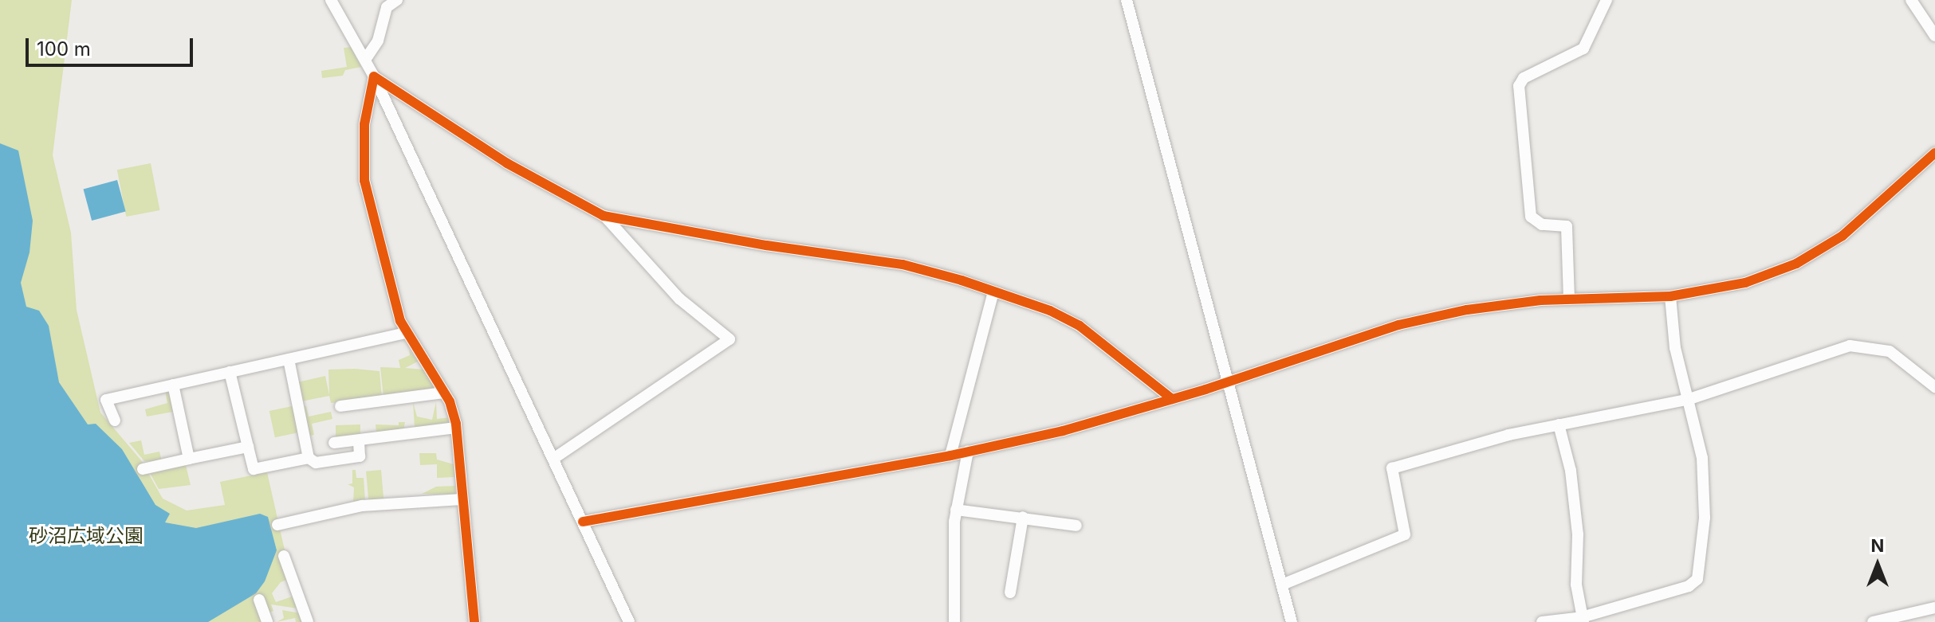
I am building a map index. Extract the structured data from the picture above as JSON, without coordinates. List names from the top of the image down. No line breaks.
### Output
{"parks":["砂沼広域公園"],"scale_bar":"100 m","north":"top"}
